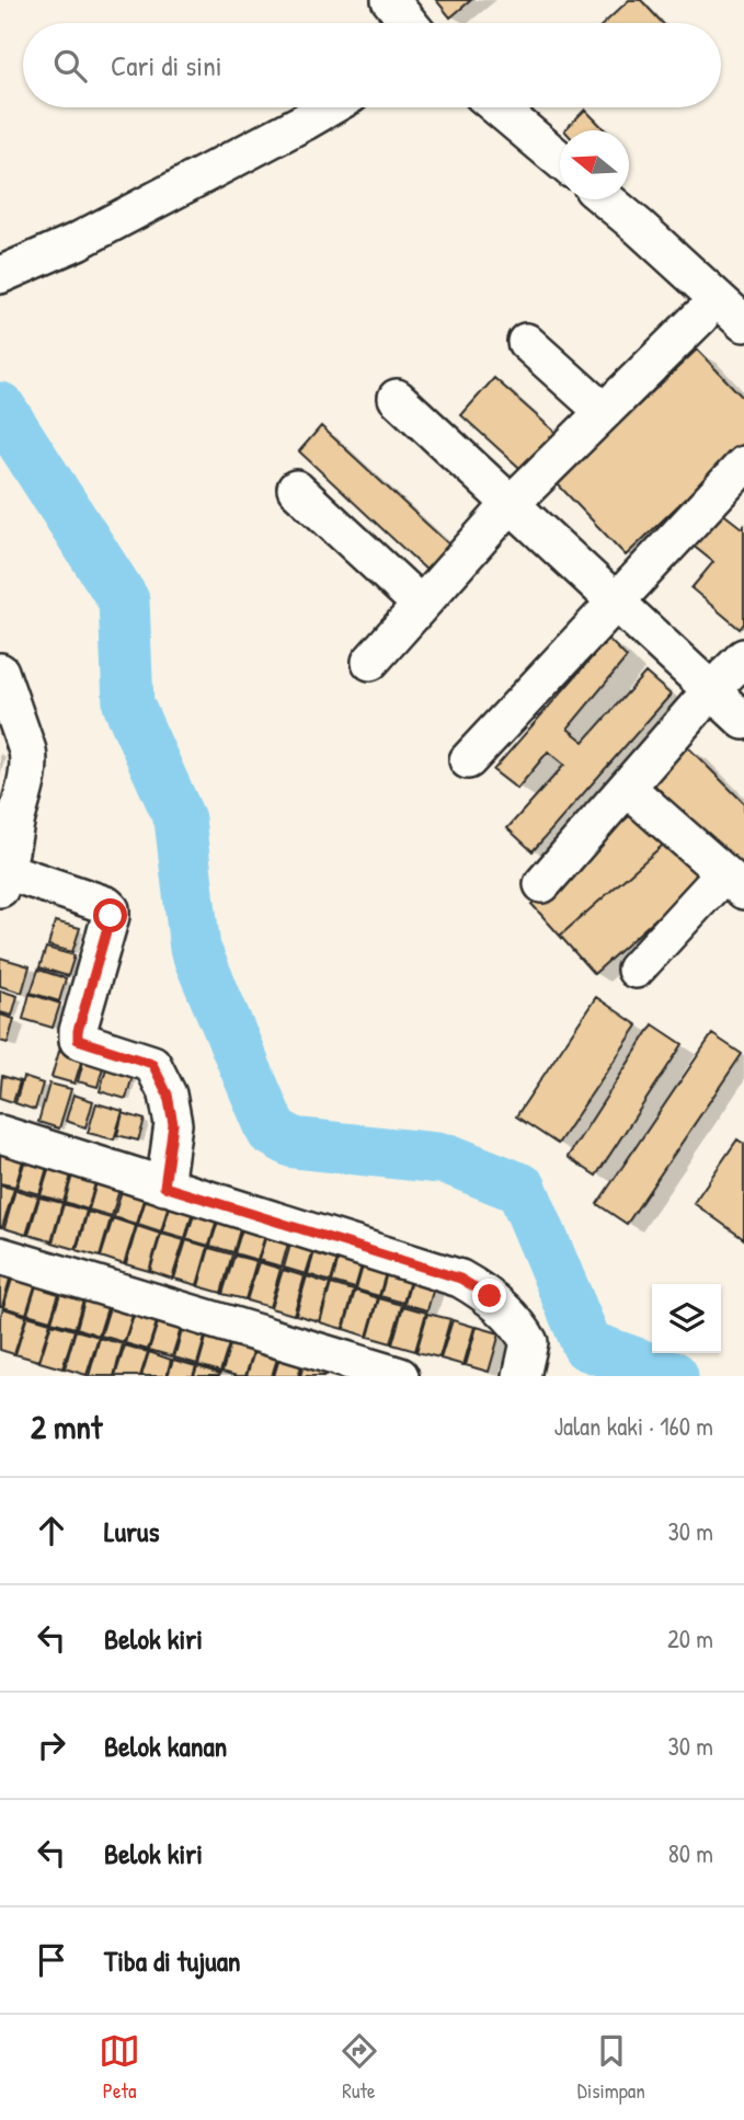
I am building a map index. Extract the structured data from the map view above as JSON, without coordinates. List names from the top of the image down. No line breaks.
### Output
{"north":"left","page":{"search":"Cari di sini","heading":["2 mnt","Jalan kaki · 160 m"],"list":[["Lurus","30 m"],["Belok kiri","20 m"],["Belok kanan","30 m"],["Belok kiri","80 m"],"Tiba di tujuan"],"nav":["Peta","Rute","Disimpan"]}}
